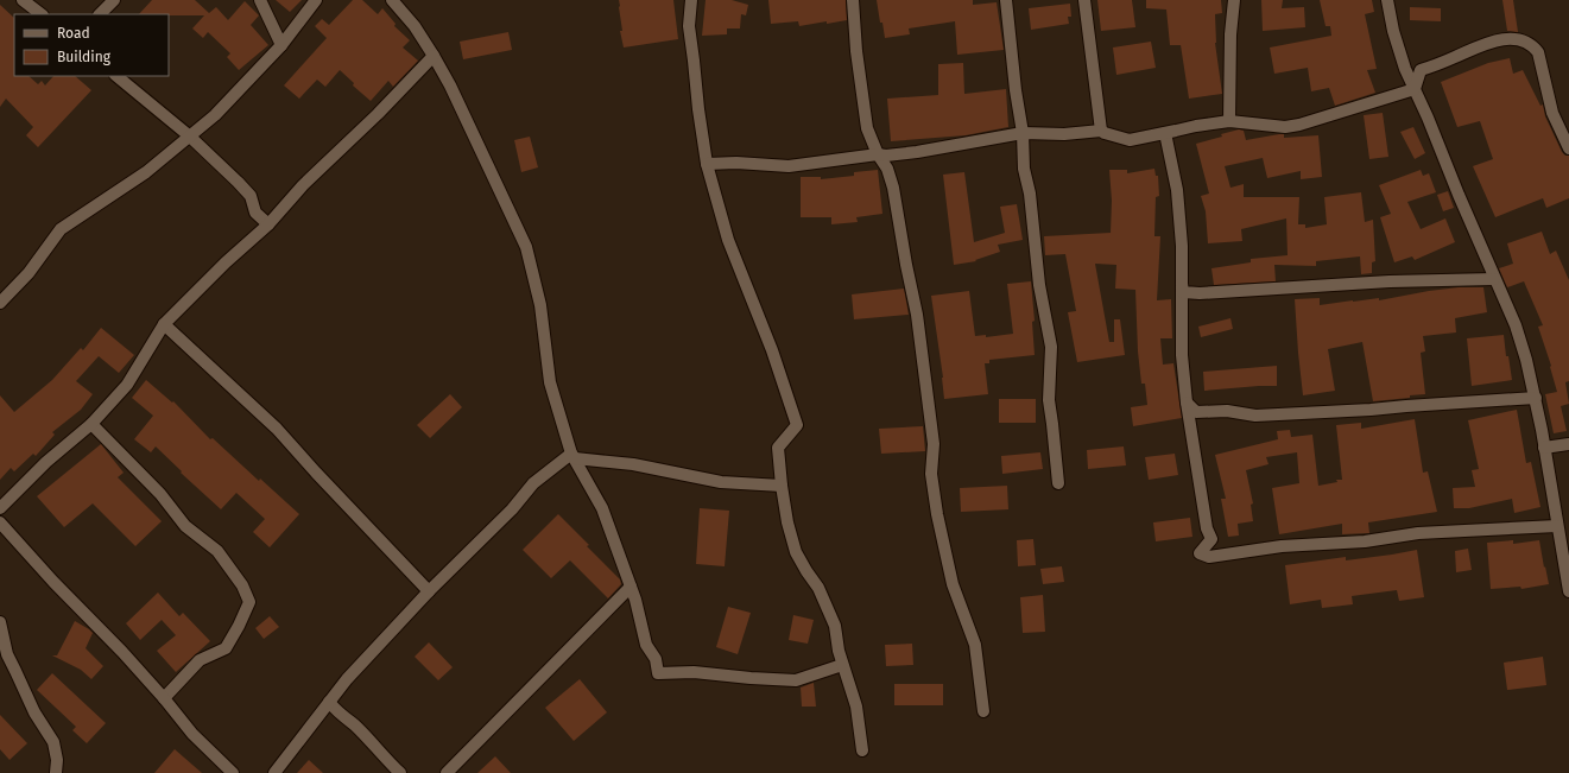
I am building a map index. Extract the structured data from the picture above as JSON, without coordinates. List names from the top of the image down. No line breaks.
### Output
{"legend":["Road","Building"]}
